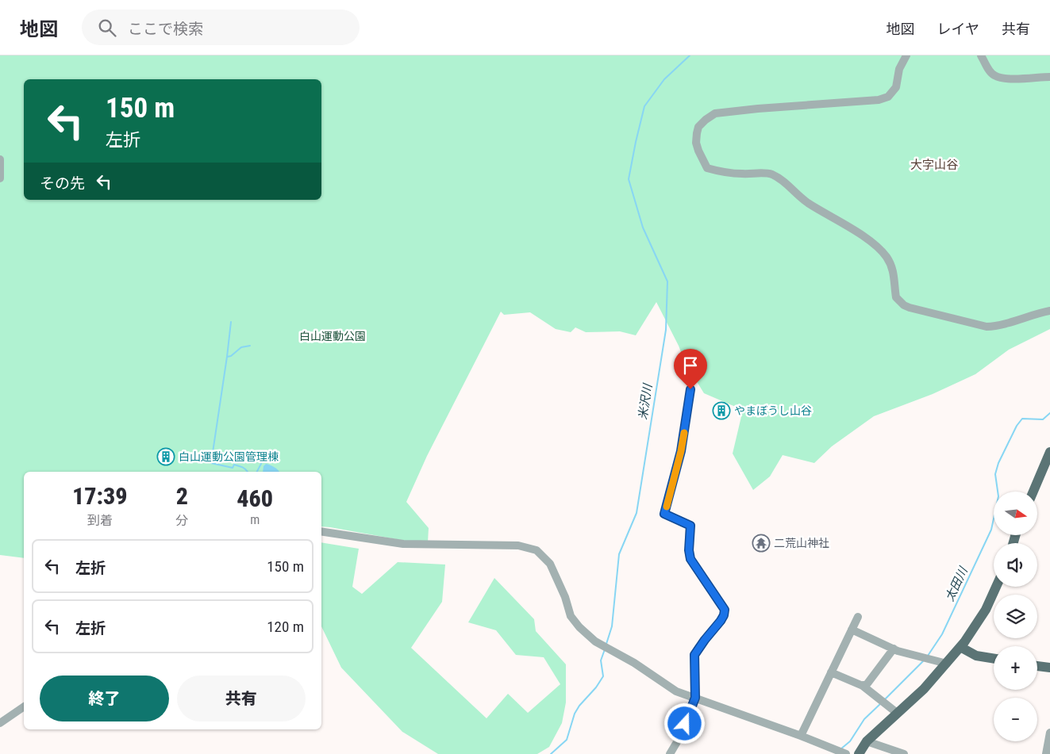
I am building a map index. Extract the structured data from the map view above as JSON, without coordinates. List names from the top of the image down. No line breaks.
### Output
{"districts":["大字山谷"],"water":["米沢川","太田川"],"parks":["白山運動公園"],"places":{"building":["やまぼうし山谷","白山運動公園管理棟"],"temple":["二荒山神社"]},"north":"right","page":{"header":"地図","search":"ここで検索","nav":["地図","レイヤ","共有"],"turn":["150 m","左折"],"then":"その先","eta":["17:39","到着","2","分","460","m"],"map_buttons":["+","−"],"list":[{"name":"左折","value":"150 m"},{"name":"左折","value":"120 m"}],"buttons":["終了","共有"]}}
